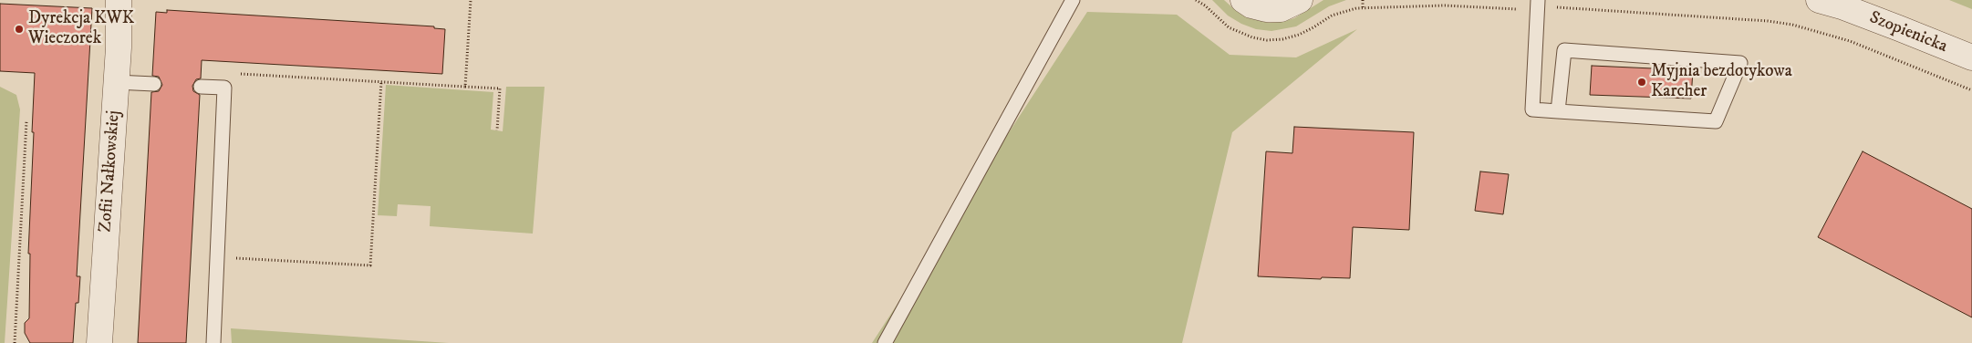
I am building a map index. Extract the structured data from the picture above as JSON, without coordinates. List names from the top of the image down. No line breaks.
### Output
{"streets":{"street":["Szopienicka","Zofii Nałkowskiej"]},"places":["Dyrekcja KWK Wieczorek","Myjnia bezdotykowa Karcher"]}
